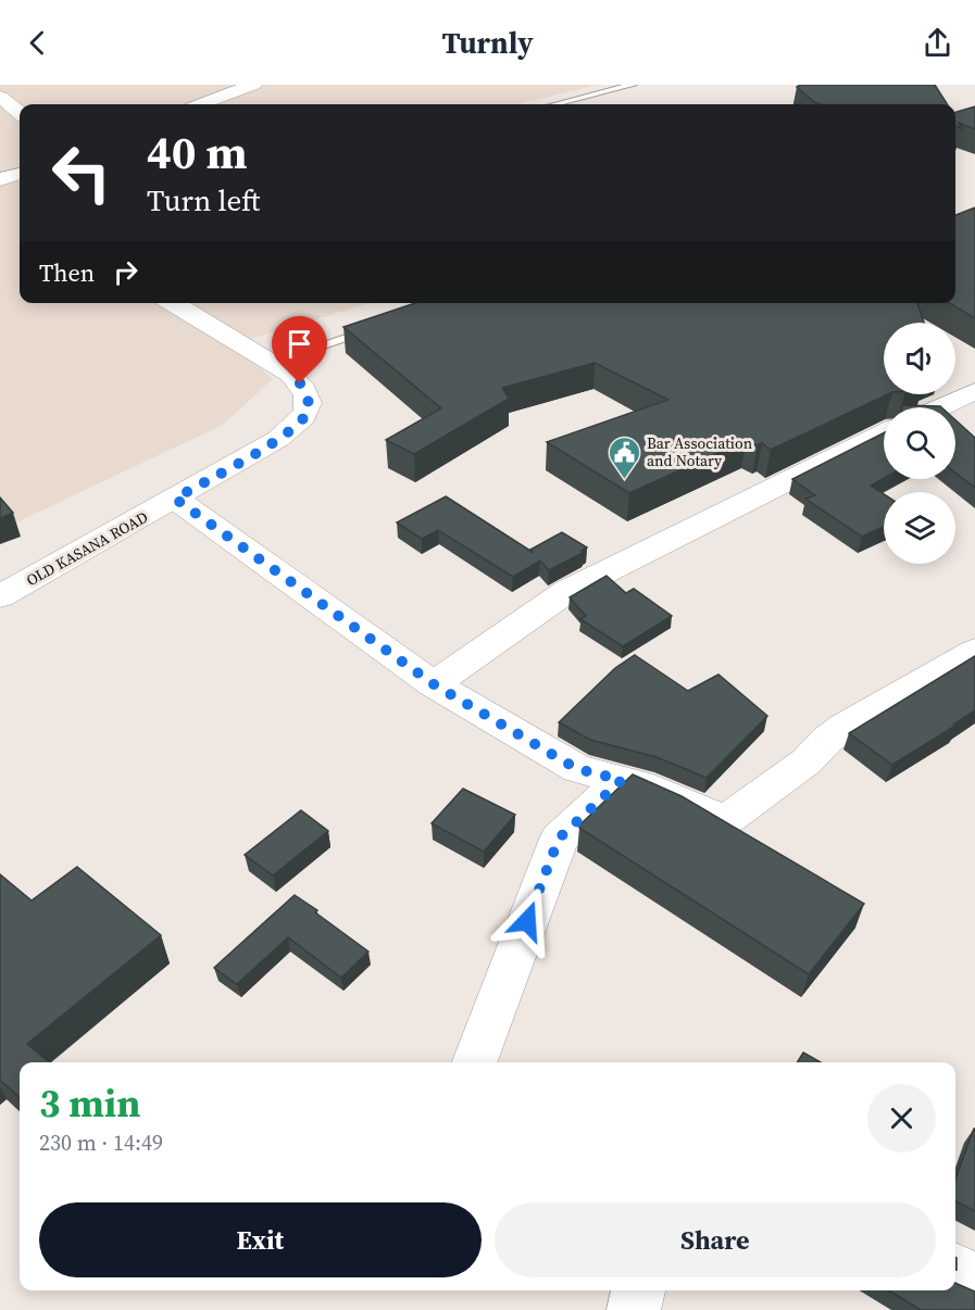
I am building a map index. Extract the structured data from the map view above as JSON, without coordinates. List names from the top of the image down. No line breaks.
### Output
{"streets":{"street":["OLD KASANA ROAD"]},"places":{"public building":["Bar Association and Notary"]},"page":{"header":"Turnly","turn":["40 m","Turn left"],"then":"Then","heading":["3 min","230 m · 14:49"],"buttons":["Exit","Share"]}}
